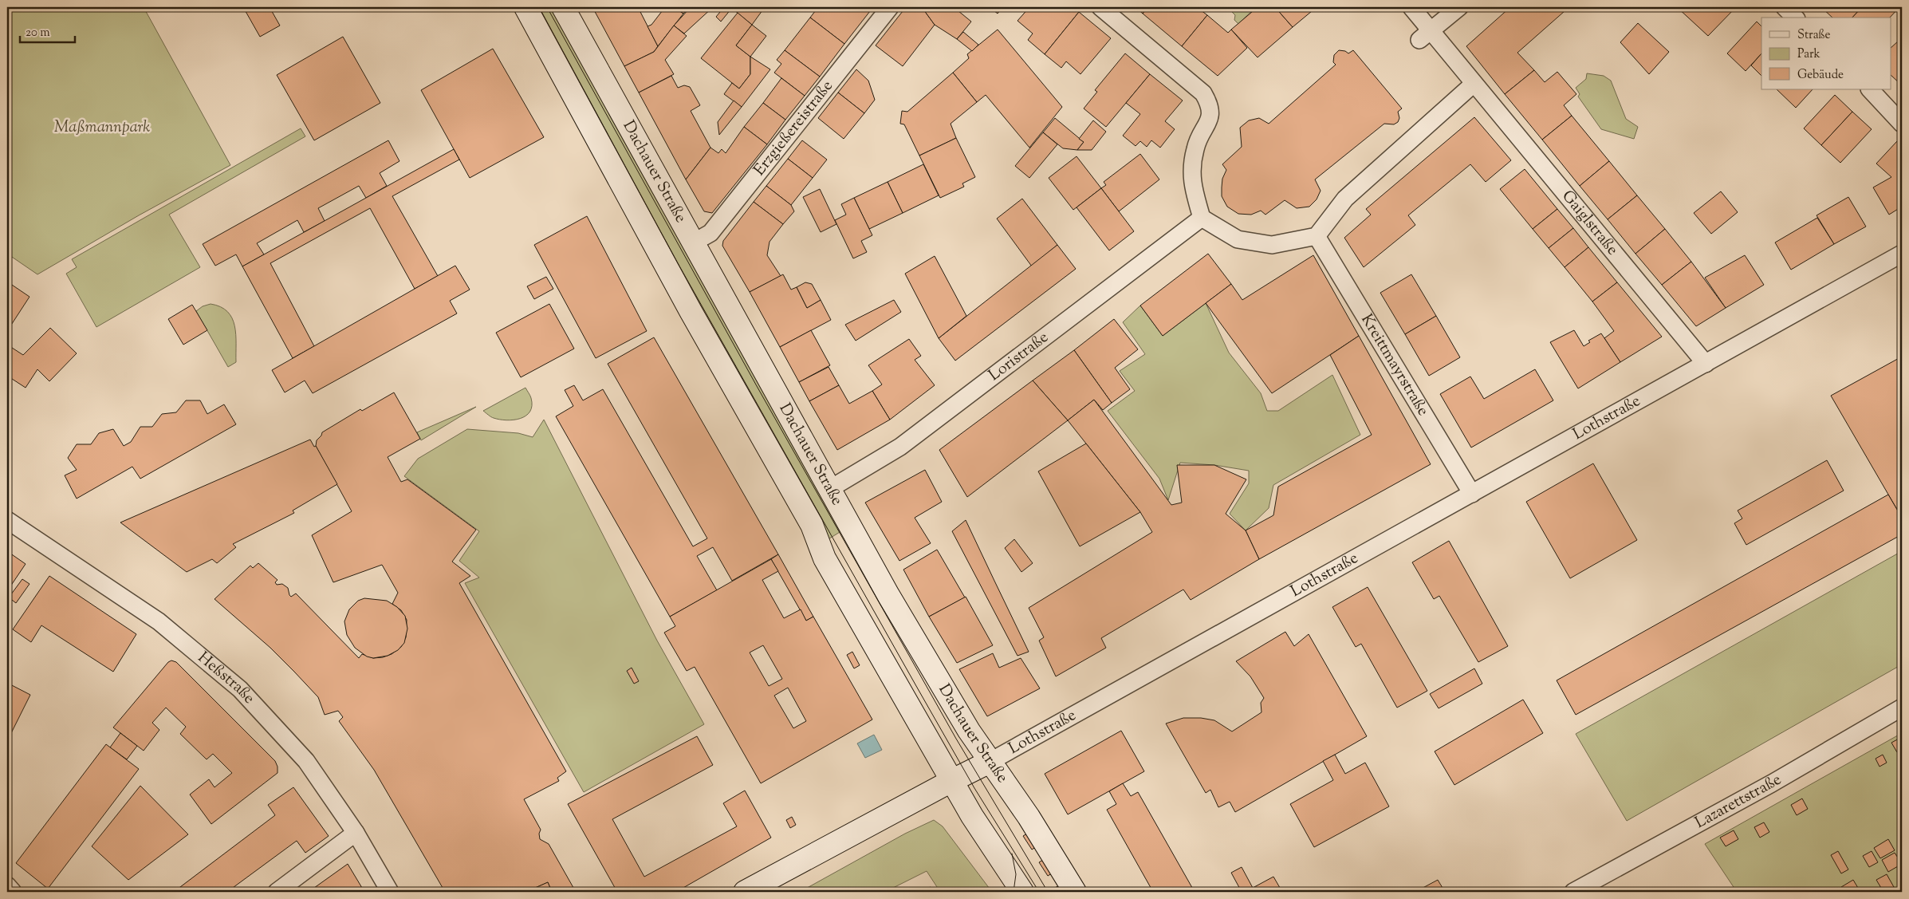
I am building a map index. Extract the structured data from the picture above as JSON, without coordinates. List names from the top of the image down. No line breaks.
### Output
{"streets":{"main road":["Dachauer Straße","Lothstraße"],"street":["Erzgießereistraße","Gaiglstraße","Loristraße","Kreittmayrstraße","Heßstraße","Lazarettstraße"]},"crossings":[["Erzgießereistraße","Dachauer Straße"],["Dachauer Straße","Loristraße"],["Dachauer Straße","Lothstraße"],["Gaiglstraße","Lothstraße"],["Kreittmayrstraße","Lothstraße"]],"parks":["Maßmannpark"],"legend":["Straße","Park","Gebäude"],"scale_bar":"20 m"}
